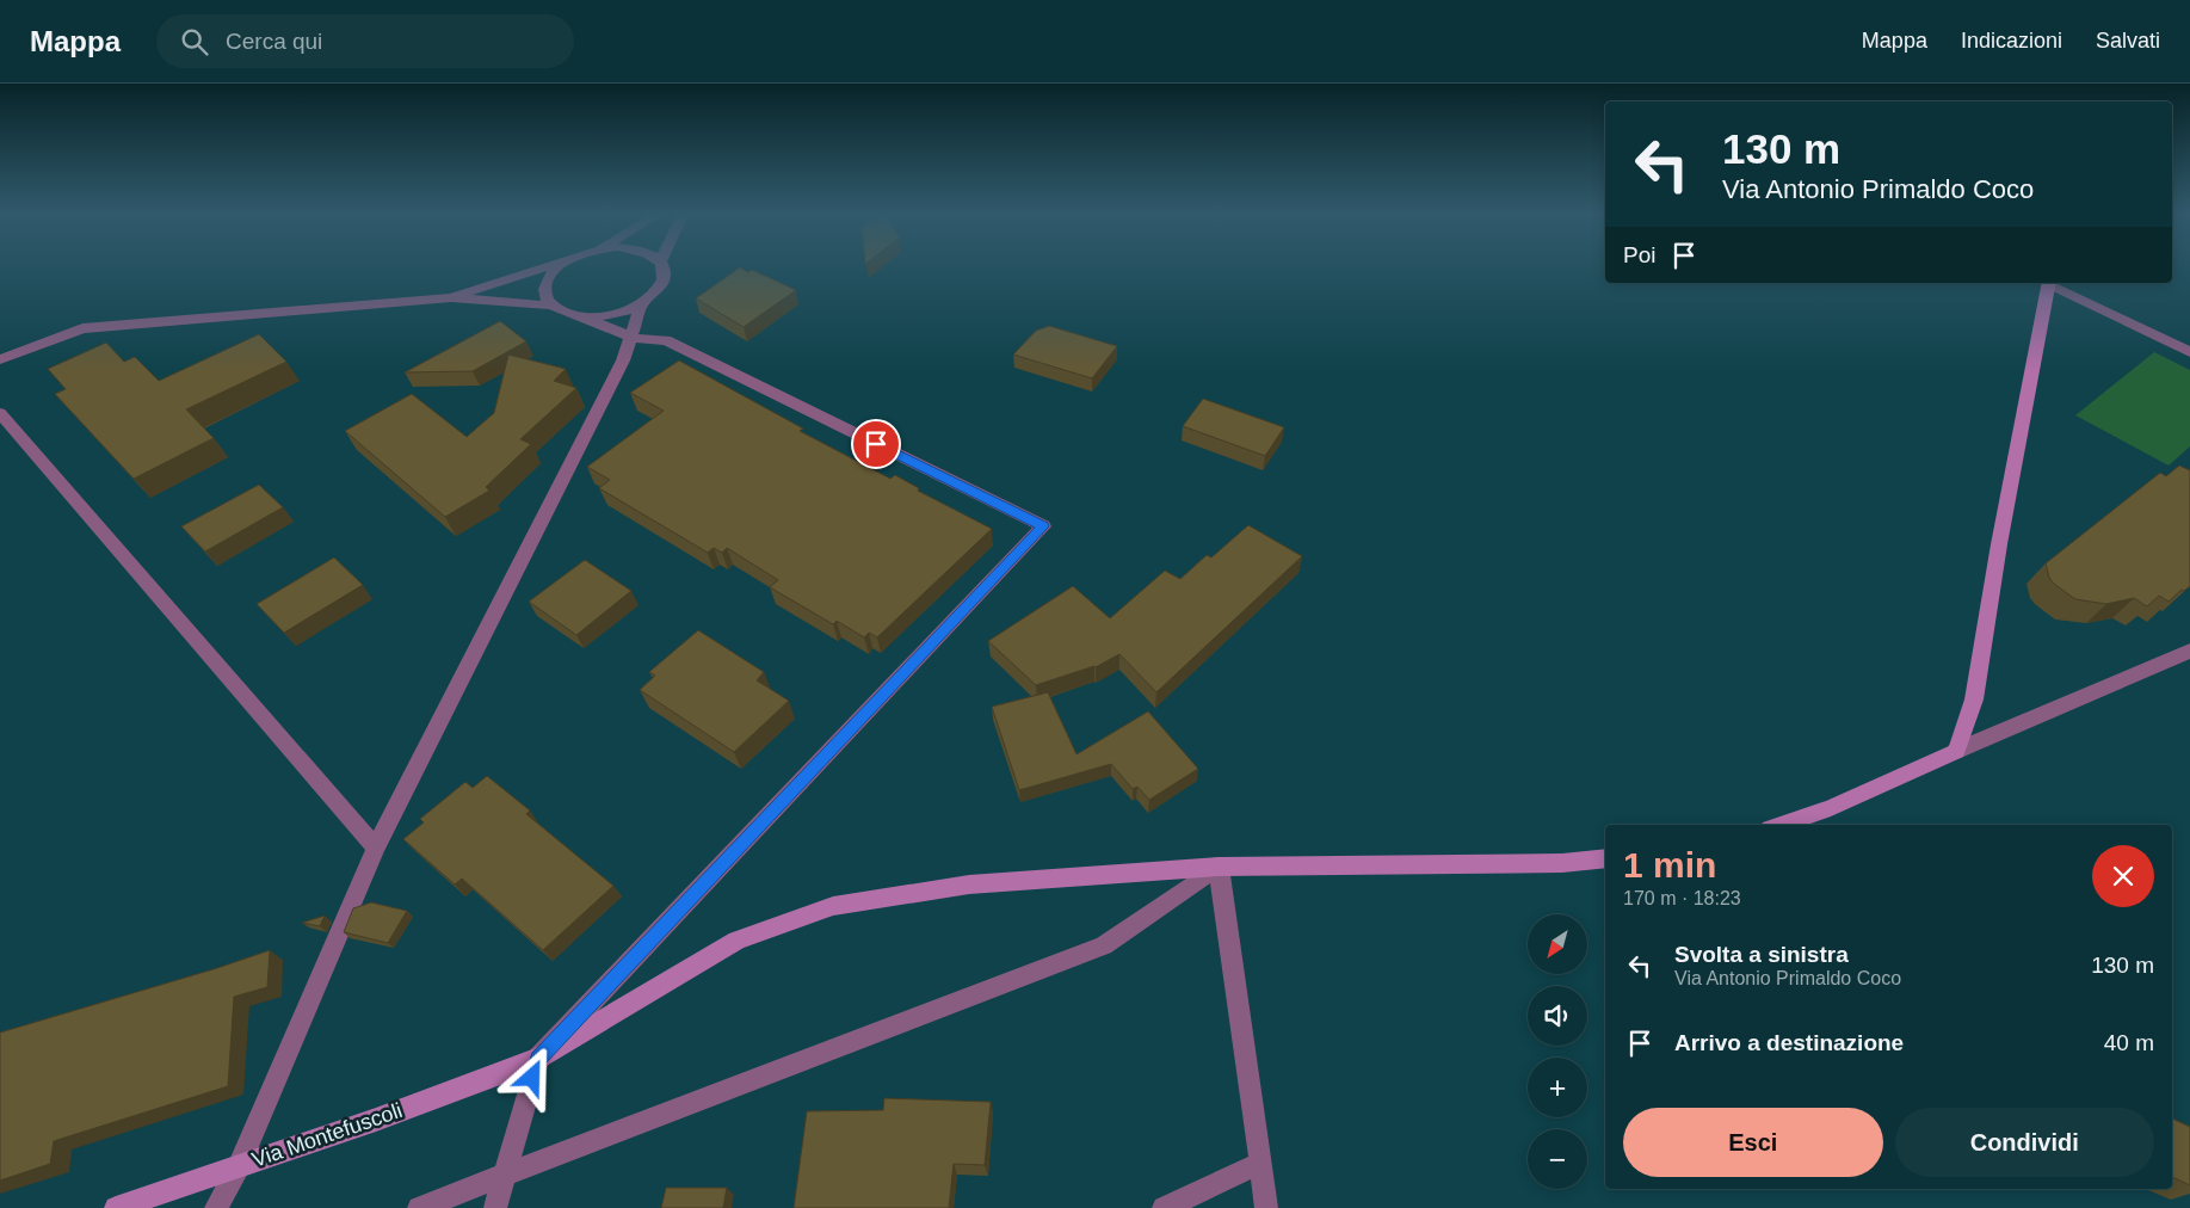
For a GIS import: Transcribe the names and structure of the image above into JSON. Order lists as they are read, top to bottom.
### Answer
{
  "streets": {
    "main road": ["Via Montefuscoli"]
  },
  "north": "bottom left",
  "page": {
    "header": "Mappa",
    "search": "Cerca qui",
    "nav": ["Mappa", "Indicazioni", "Salvati"],
    "turn": ["130 m", "Via Antonio Primaldo Coco"],
    "then": "Poi",
    "heading": ["1 min", "170 m · 18:23"],
    "map_buttons": ["+", "−"],
    "list": [
      {
        "name": "Svolta a sinistra",
        "note": "Via Antonio Primaldo Coco",
        "value": "130 m"
      },
      {
        "name": "Arrivo a destinazione",
        "value": "40 m"
      }
    ],
    "buttons": ["Esci", "Condividi"]
  }
}
